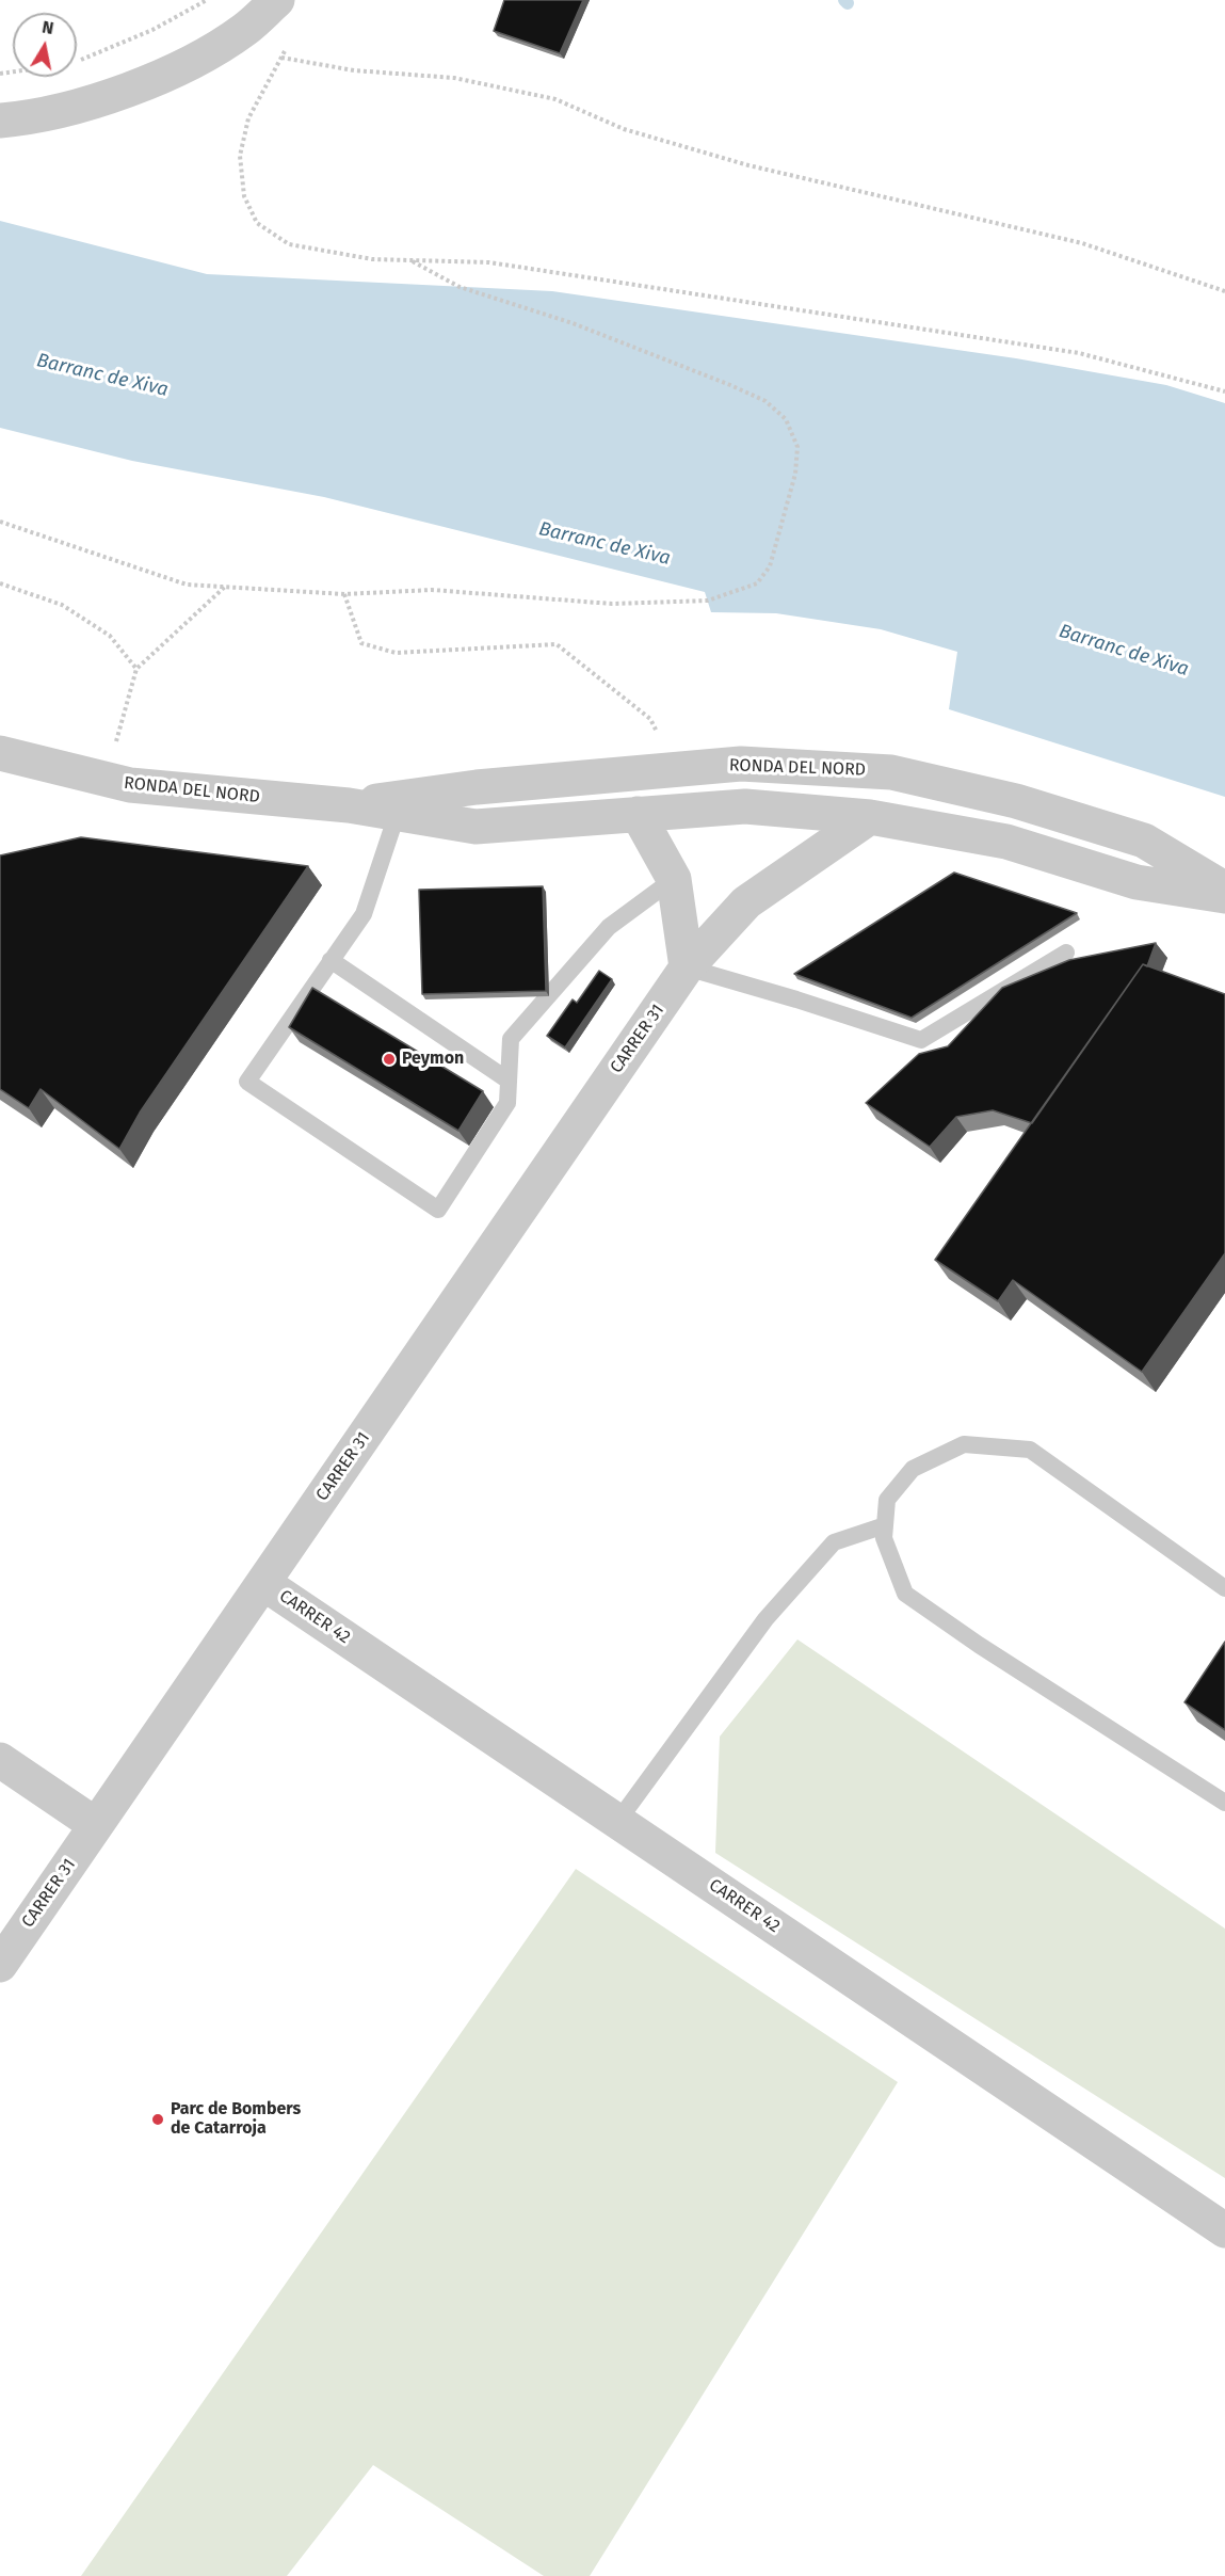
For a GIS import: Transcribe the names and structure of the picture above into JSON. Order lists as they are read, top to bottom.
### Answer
{
  "streets": {
    "street": ["RONDA DEL NORD", "CARRER 31", "CARRER 42"]
  },
  "crossings": [
    ["RONDA DEL NORD", "CARRER 31"],
    ["CARRER 31", "CARRER 42"]
  ],
  "water": ["Barranc de Xiva"],
  "places": ["Peymon", "Parc de Bombers de Catarroja"],
  "north": "top"
}
